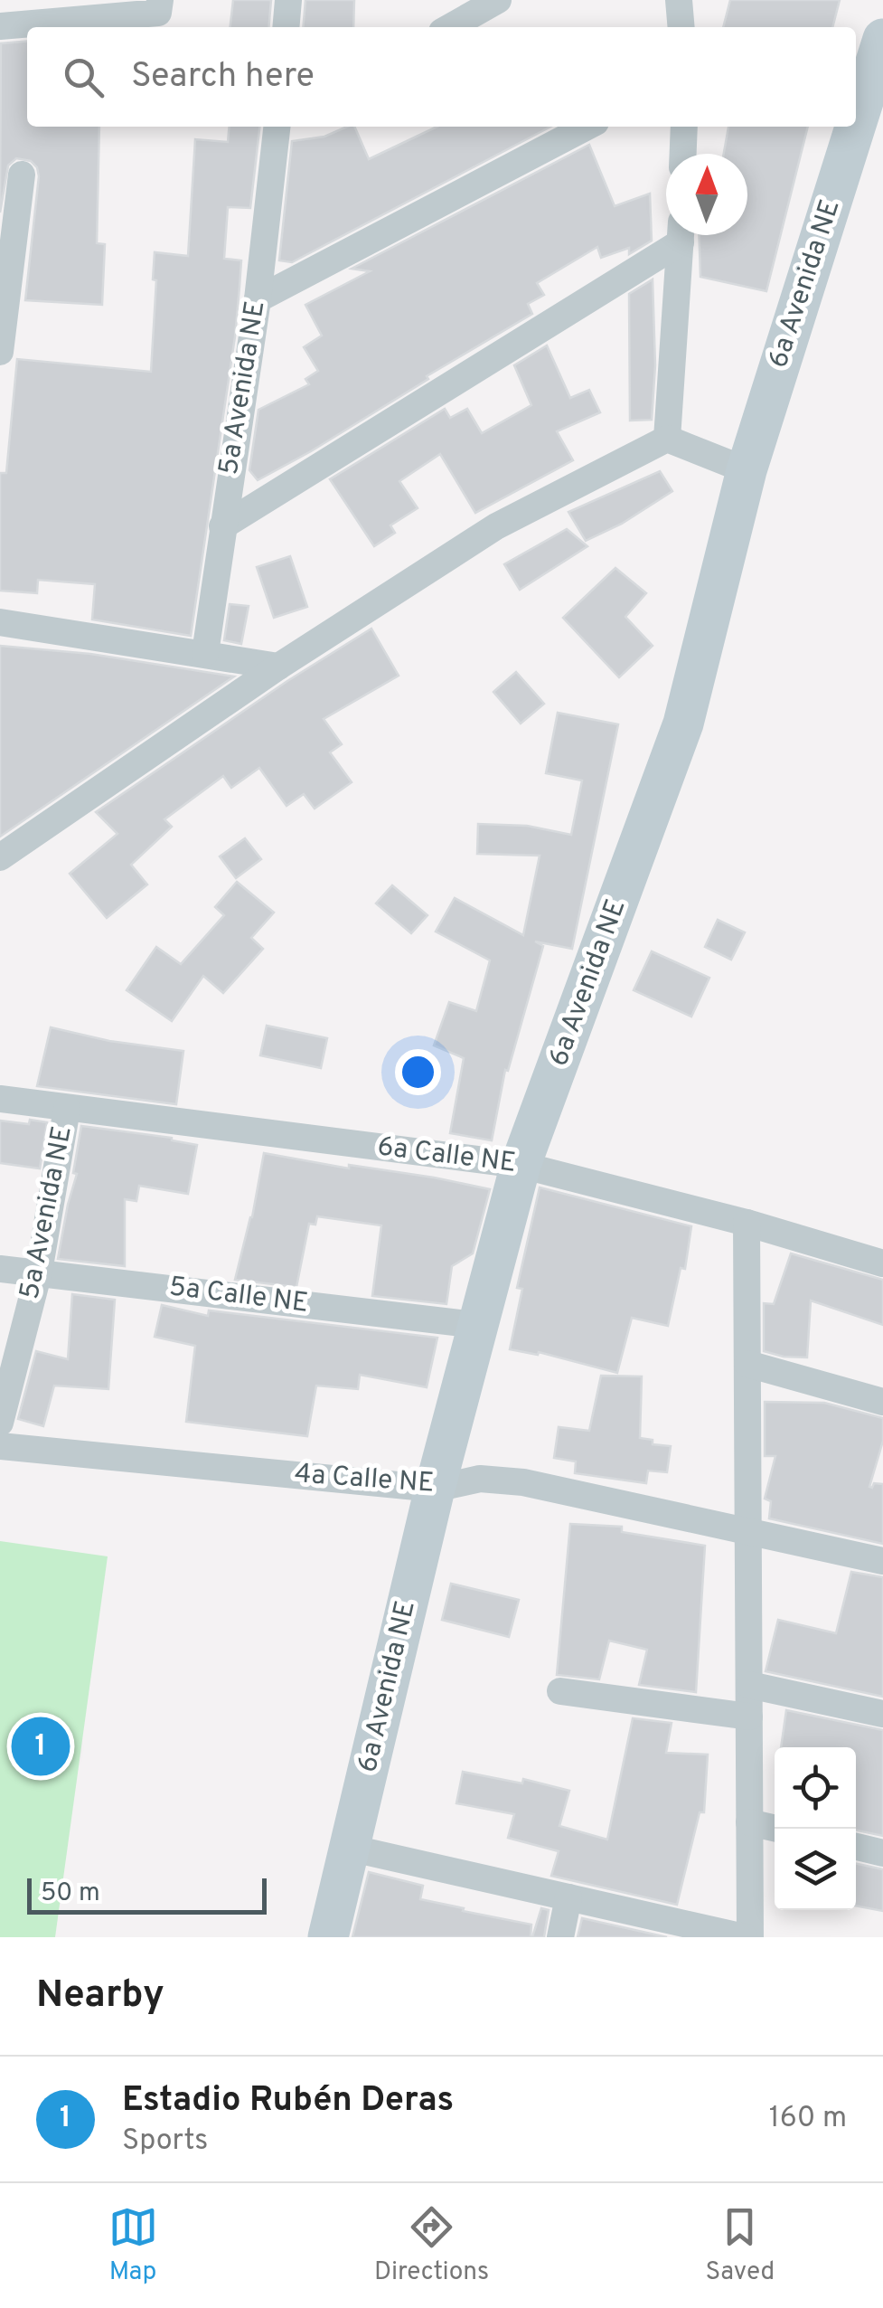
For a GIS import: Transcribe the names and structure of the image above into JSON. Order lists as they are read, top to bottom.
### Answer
{
  "streets": {
    "street": [
      "6a Avenida NE",
      "5a Avenida NE",
      "6a Calle NE",
      "5a Calle NE",
      "4a Calle NE"
    ]
  },
  "crossings": [
    ["6a Avenida NE", "6a Calle NE"],
    ["6a Avenida NE", "5a Calle NE"],
    ["6a Avenida NE", "4a Calle NE"],
    ["5a Avenida NE", "6a Calle NE"],
    ["5a Avenida NE", "5a Calle NE"]
  ],
  "scale_bar": "50 m",
  "north": "top",
  "page": {
    "search": "Search here",
    "pins": "1",
    "scale": "50 m",
    "heading": "Nearby",
    "list": [
      {
        "mark": "1",
        "name": "Estadio Rubén Deras",
        "note": "Sports",
        "value": "160 m"
      }
    ],
    "nav": ["Map", "Directions", "Saved"]
  }
}
